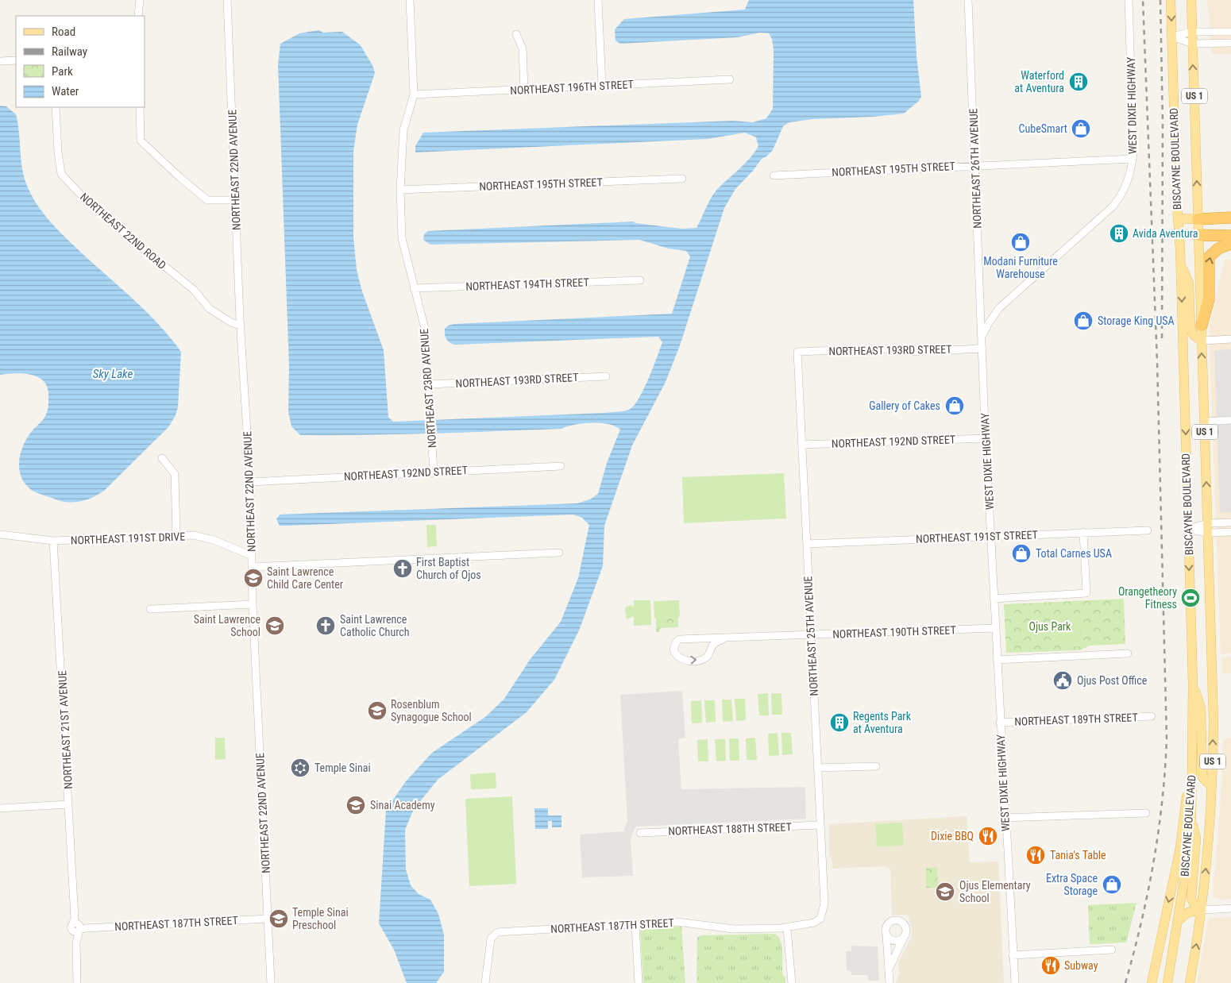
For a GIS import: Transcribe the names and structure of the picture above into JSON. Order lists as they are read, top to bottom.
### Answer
{
  "streets": {
    "main road": ["US 1", "BISCAYNE BOULEVARD"],
    "street": [
      "NORTHEAST 196TH STREET",
      "WEST DIXIE HIGHWAY",
      "NORTHEAST 26TH AVENUE",
      "NORTHEAST 195TH STREET",
      "NORTHEAST 22ND AVENUE",
      "NORTHEAST 22ND ROAD",
      "NORTHEAST 194TH STREET",
      "NORTHEAST 193RD STREET",
      "NORTHEAST 23RD AVENUE",
      "NORTHEAST 192ND STREET",
      "NORTHEAST 191ST STREET",
      "NORTHEAST 191ST DRIVE",
      "NORTHEAST 190TH STREET",
      "NORTHEAST 25TH AVENUE",
      "NORTHEAST 189TH STREET",
      "NORTHEAST 21ST AVENUE",
      "NORTHEAST 188TH STREET",
      "NORTHEAST 187TH STREET"
    ]
  },
  "crossings": [
    ["NORTHEAST 196TH STREET", "NORTHEAST 23RD AVENUE"],
    ["WEST DIXIE HIGHWAY", "NORTHEAST 26TH AVENUE"],
    ["WEST DIXIE HIGHWAY", "NORTHEAST 195TH STREET"],
    ["WEST DIXIE HIGHWAY", "NORTHEAST 193RD STREET"],
    ["WEST DIXIE HIGHWAY", "NORTHEAST 192ND STREET"],
    ["WEST DIXIE HIGHWAY", "NORTHEAST 191ST STREET"],
    ["WEST DIXIE HIGHWAY", "NORTHEAST 190TH STREET"],
    ["WEST DIXIE HIGHWAY", "NORTHEAST 189TH STREET"],
    ["NORTHEAST 26TH AVENUE", "NORTHEAST 195TH STREET"],
    ["NORTHEAST 195TH STREET", "NORTHEAST 23RD AVENUE"],
    ["NORTHEAST 22ND AVENUE", "NORTHEAST 22ND ROAD"],
    ["NORTHEAST 22ND AVENUE", "NORTHEAST 192ND STREET"],
    ["NORTHEAST 22ND AVENUE", "NORTHEAST 191ST DRIVE"],
    ["NORTHEAST 22ND AVENUE", "NORTHEAST 187TH STREET"],
    ["NORTHEAST 194TH STREET", "NORTHEAST 23RD AVENUE"],
    ["NORTHEAST 193RD STREET", "NORTHEAST 23RD AVENUE"],
    ["NORTHEAST 193RD STREET", "NORTHEAST 25TH AVENUE"],
    ["NORTHEAST 23RD AVENUE", "NORTHEAST 192ND STREET"],
    ["NORTHEAST 192ND STREET", "NORTHEAST 25TH AVENUE"],
    ["NORTHEAST 191ST STREET", "NORTHEAST 25TH AVENUE"],
    ["NORTHEAST 191ST DRIVE", "NORTHEAST 21ST AVENUE"],
    ["NORTHEAST 190TH STREET", "NORTHEAST 25TH AVENUE"],
    ["NORTHEAST 25TH AVENUE", "NORTHEAST 188TH STREET"],
    ["NORTHEAST 25TH AVENUE", "NORTHEAST 187TH STREET"],
    ["NORTHEAST 21ST AVENUE", "NORTHEAST 187TH STREET"]
  ],
  "water": ["Sky Lake"],
  "parks": ["Ojus Park"],
  "places": {
    "building": ["Waterford at Aventura", "Avida Aventura", "Regents Park at Aventura"],
    "shop": [
      "CubeSmart",
      "Modani Furniture Warehouse",
      "Storage King USA",
      "Gallery of Cakes",
      "Total Carnes USA",
      "Extra Space Storage"
    ],
    "church": ["First Baptist Church of Ojos", "Saint Lawrence Catholic Church"],
    "school or university": [
      "Saint Lawrence Child Care Center",
      "Saint Lawrence School",
      "Rosenblum Synagogue School",
      "Sinai Academy",
      "Ojus Elementary School",
      "Temple Sinai Preschool"
    ],
    "sports": ["Orangetheory Fitness"],
    "public building": ["Ojus Post Office"],
    "synagogue": ["Temple Sinai"],
    "restaurant": ["Dixie BBQ", "Tania's Table", "Subway"]
  },
  "legend": [
    "Road",
    "Railway",
    "Park",
    "Water"
  ]
}
